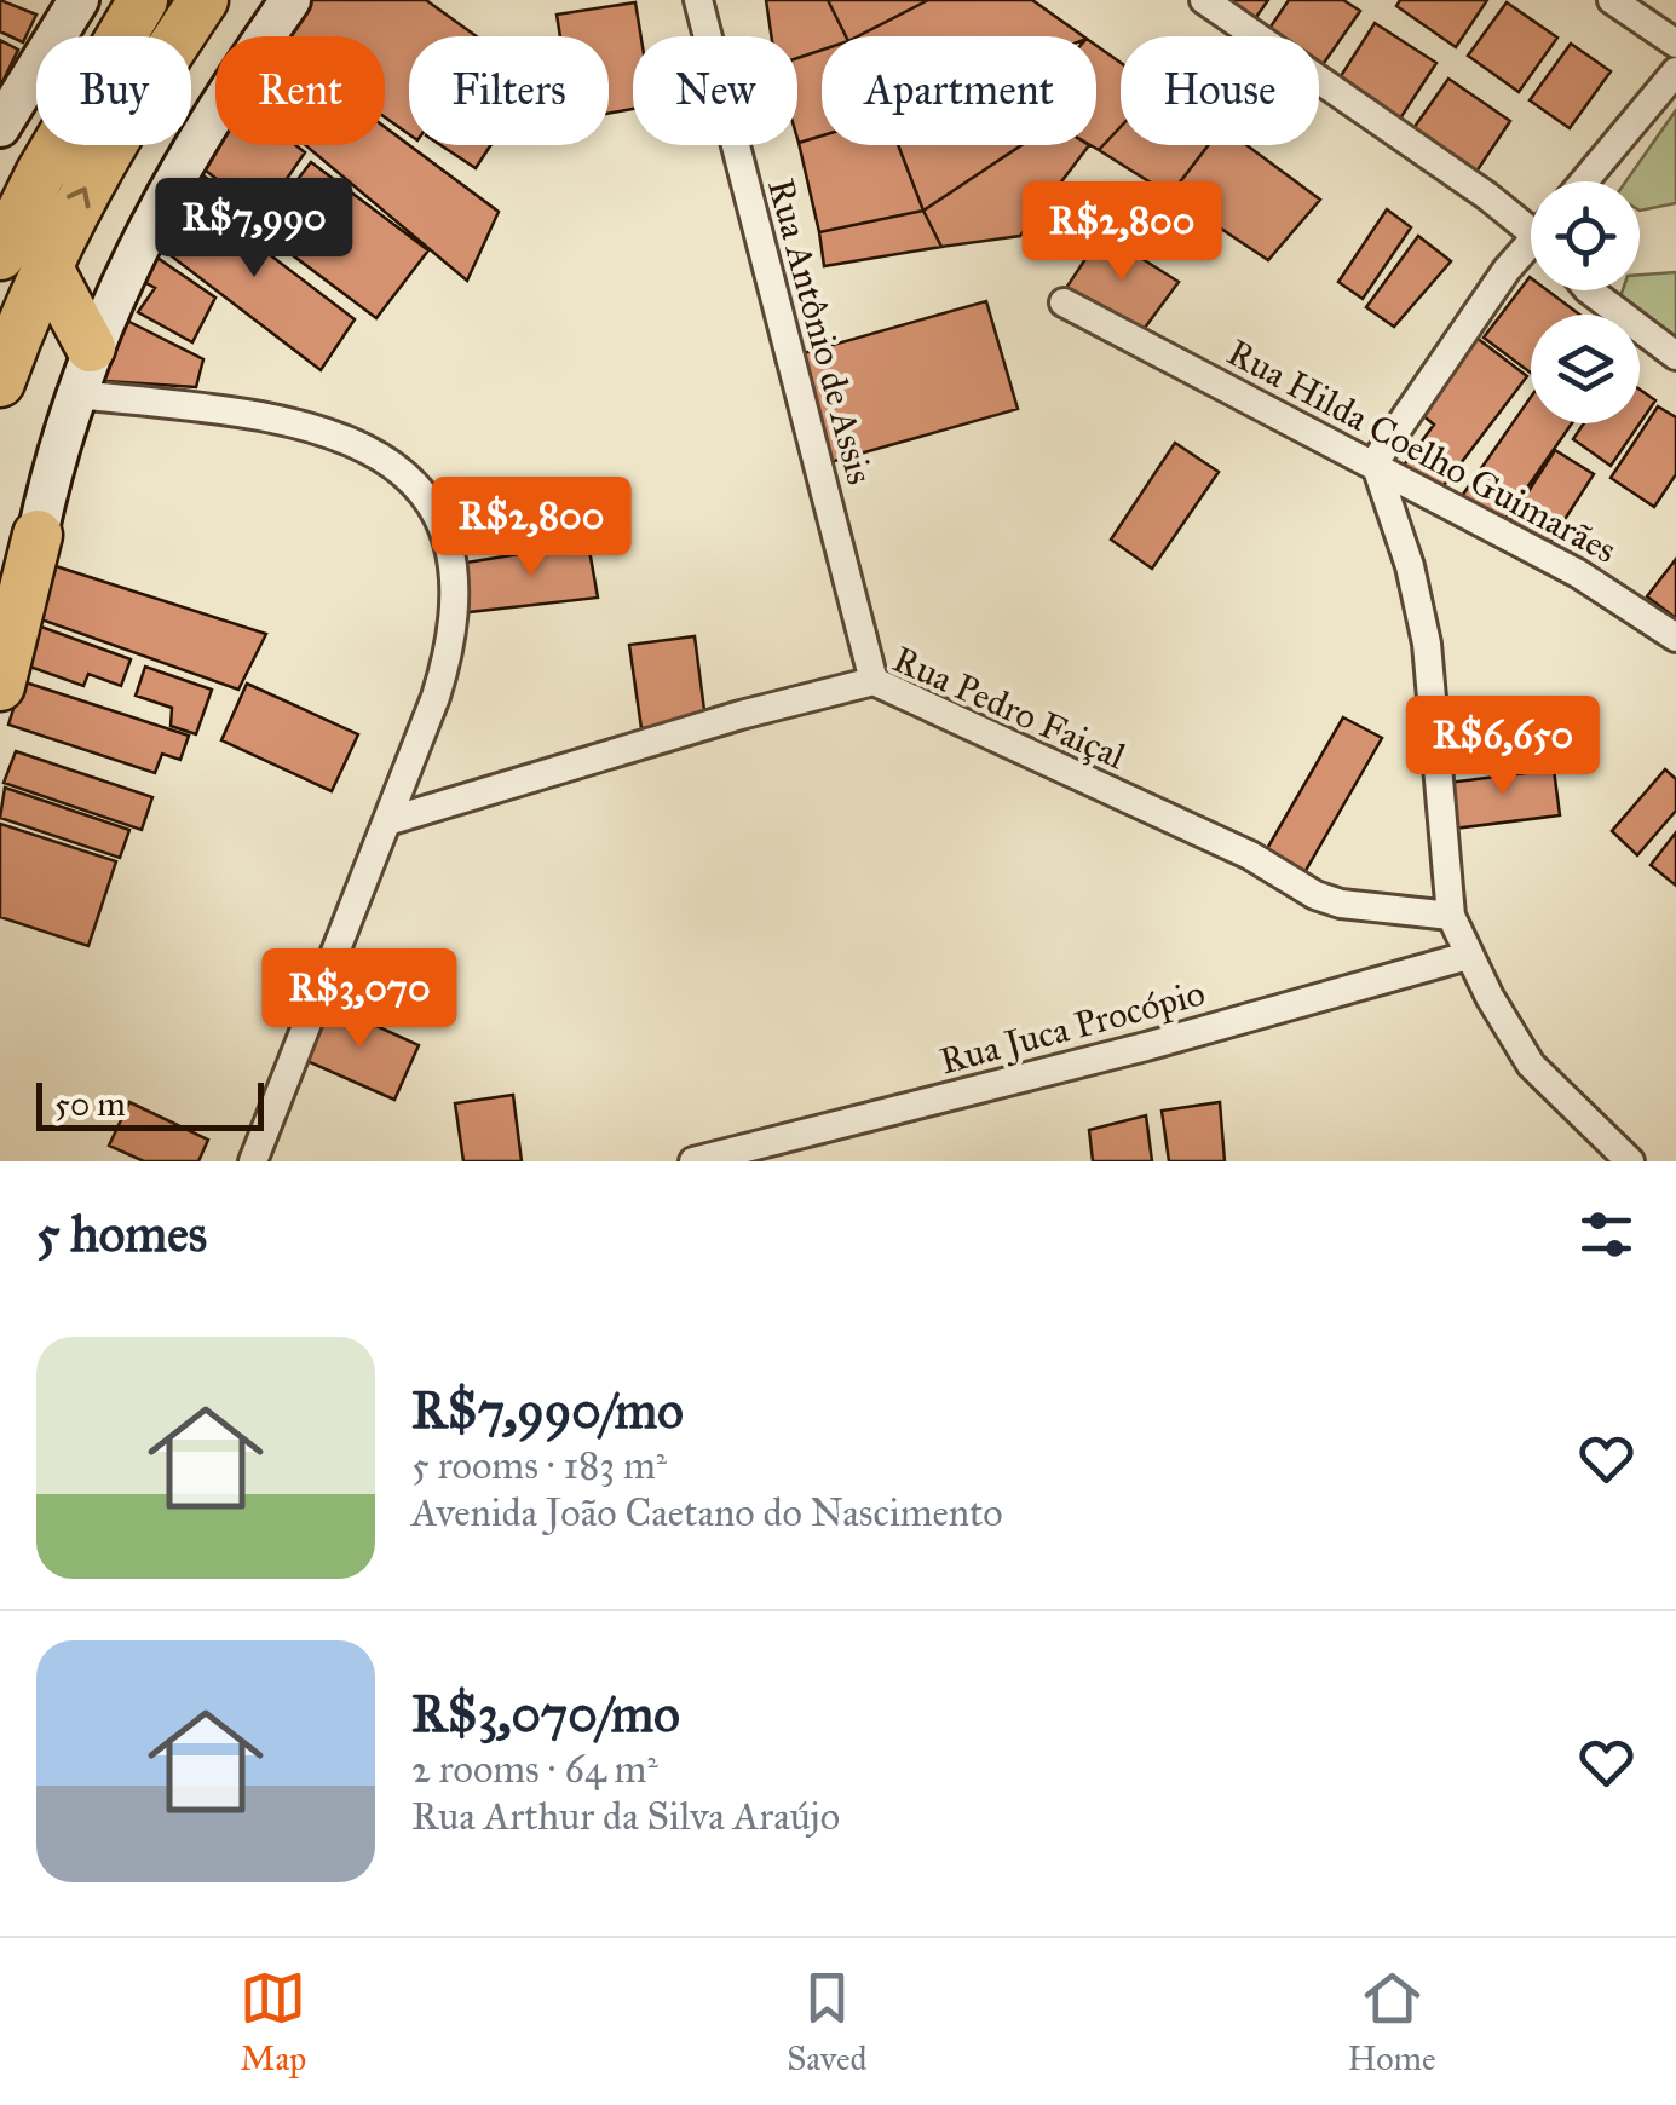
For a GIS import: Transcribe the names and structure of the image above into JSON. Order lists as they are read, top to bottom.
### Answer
{
  "streets": {
    "street": [
      "Rua Antônio de Assis",
      "Rua Hilda Coelho Guimarães",
      "Rua Pedro Faiçal",
      "Rua Juca Procópio"
    ]
  },
  "crossings": [
    ["Rua Antônio de Assis", "Rua Pedro Faiçal"]
  ],
  "scale_bar": "50 m",
  "page": {
    "chip": [
      "Buy",
      "Rent",
      "Filters",
      "New",
      "Apartment",
      "House"
    ],
    "price": [
      "R$7,990",
      "R$2,800",
      "R$2,800",
      "R$6,650",
      "R$3,070"
    ],
    "scale": "50 m",
    "heading": "5 homes",
    "list": [
      {
        "name": "R$7,990/mo",
        "note": "5 rooms · 183 m² · Avenida João Caetano do Nascimento"
      },
      {
        "name": "R$3,070/mo",
        "note": "2 rooms · 64 m² · Rua Arthur da Silva Araújo"
      }
    ],
    "tabs": ["Map", "Saved", "Home"]
  }
}
